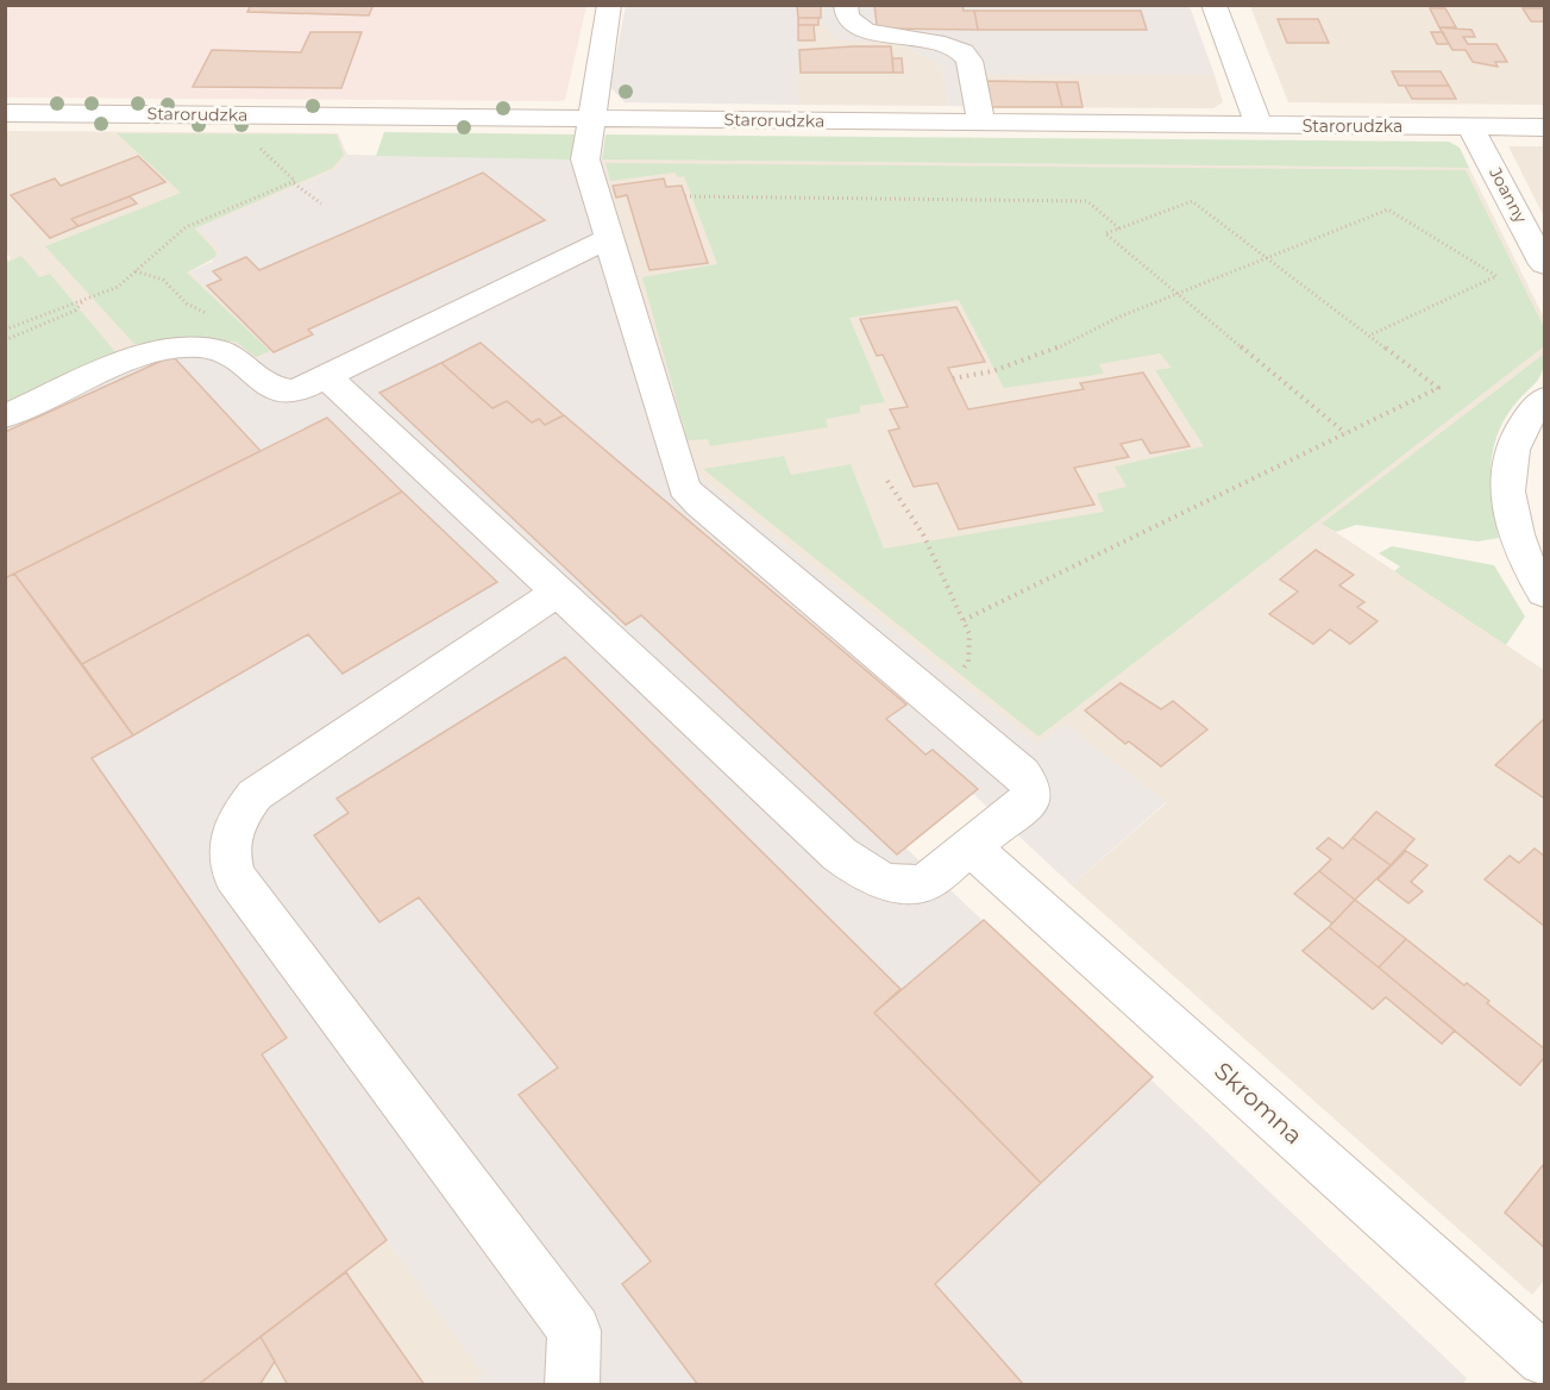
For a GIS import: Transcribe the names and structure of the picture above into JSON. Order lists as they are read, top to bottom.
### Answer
{
  "streets": {
    "street": ["Starorudzka", "Joanny", "Skromna"]
  },
  "crossings": [
    ["Starorudzka", "Joanny"]
  ]
}
